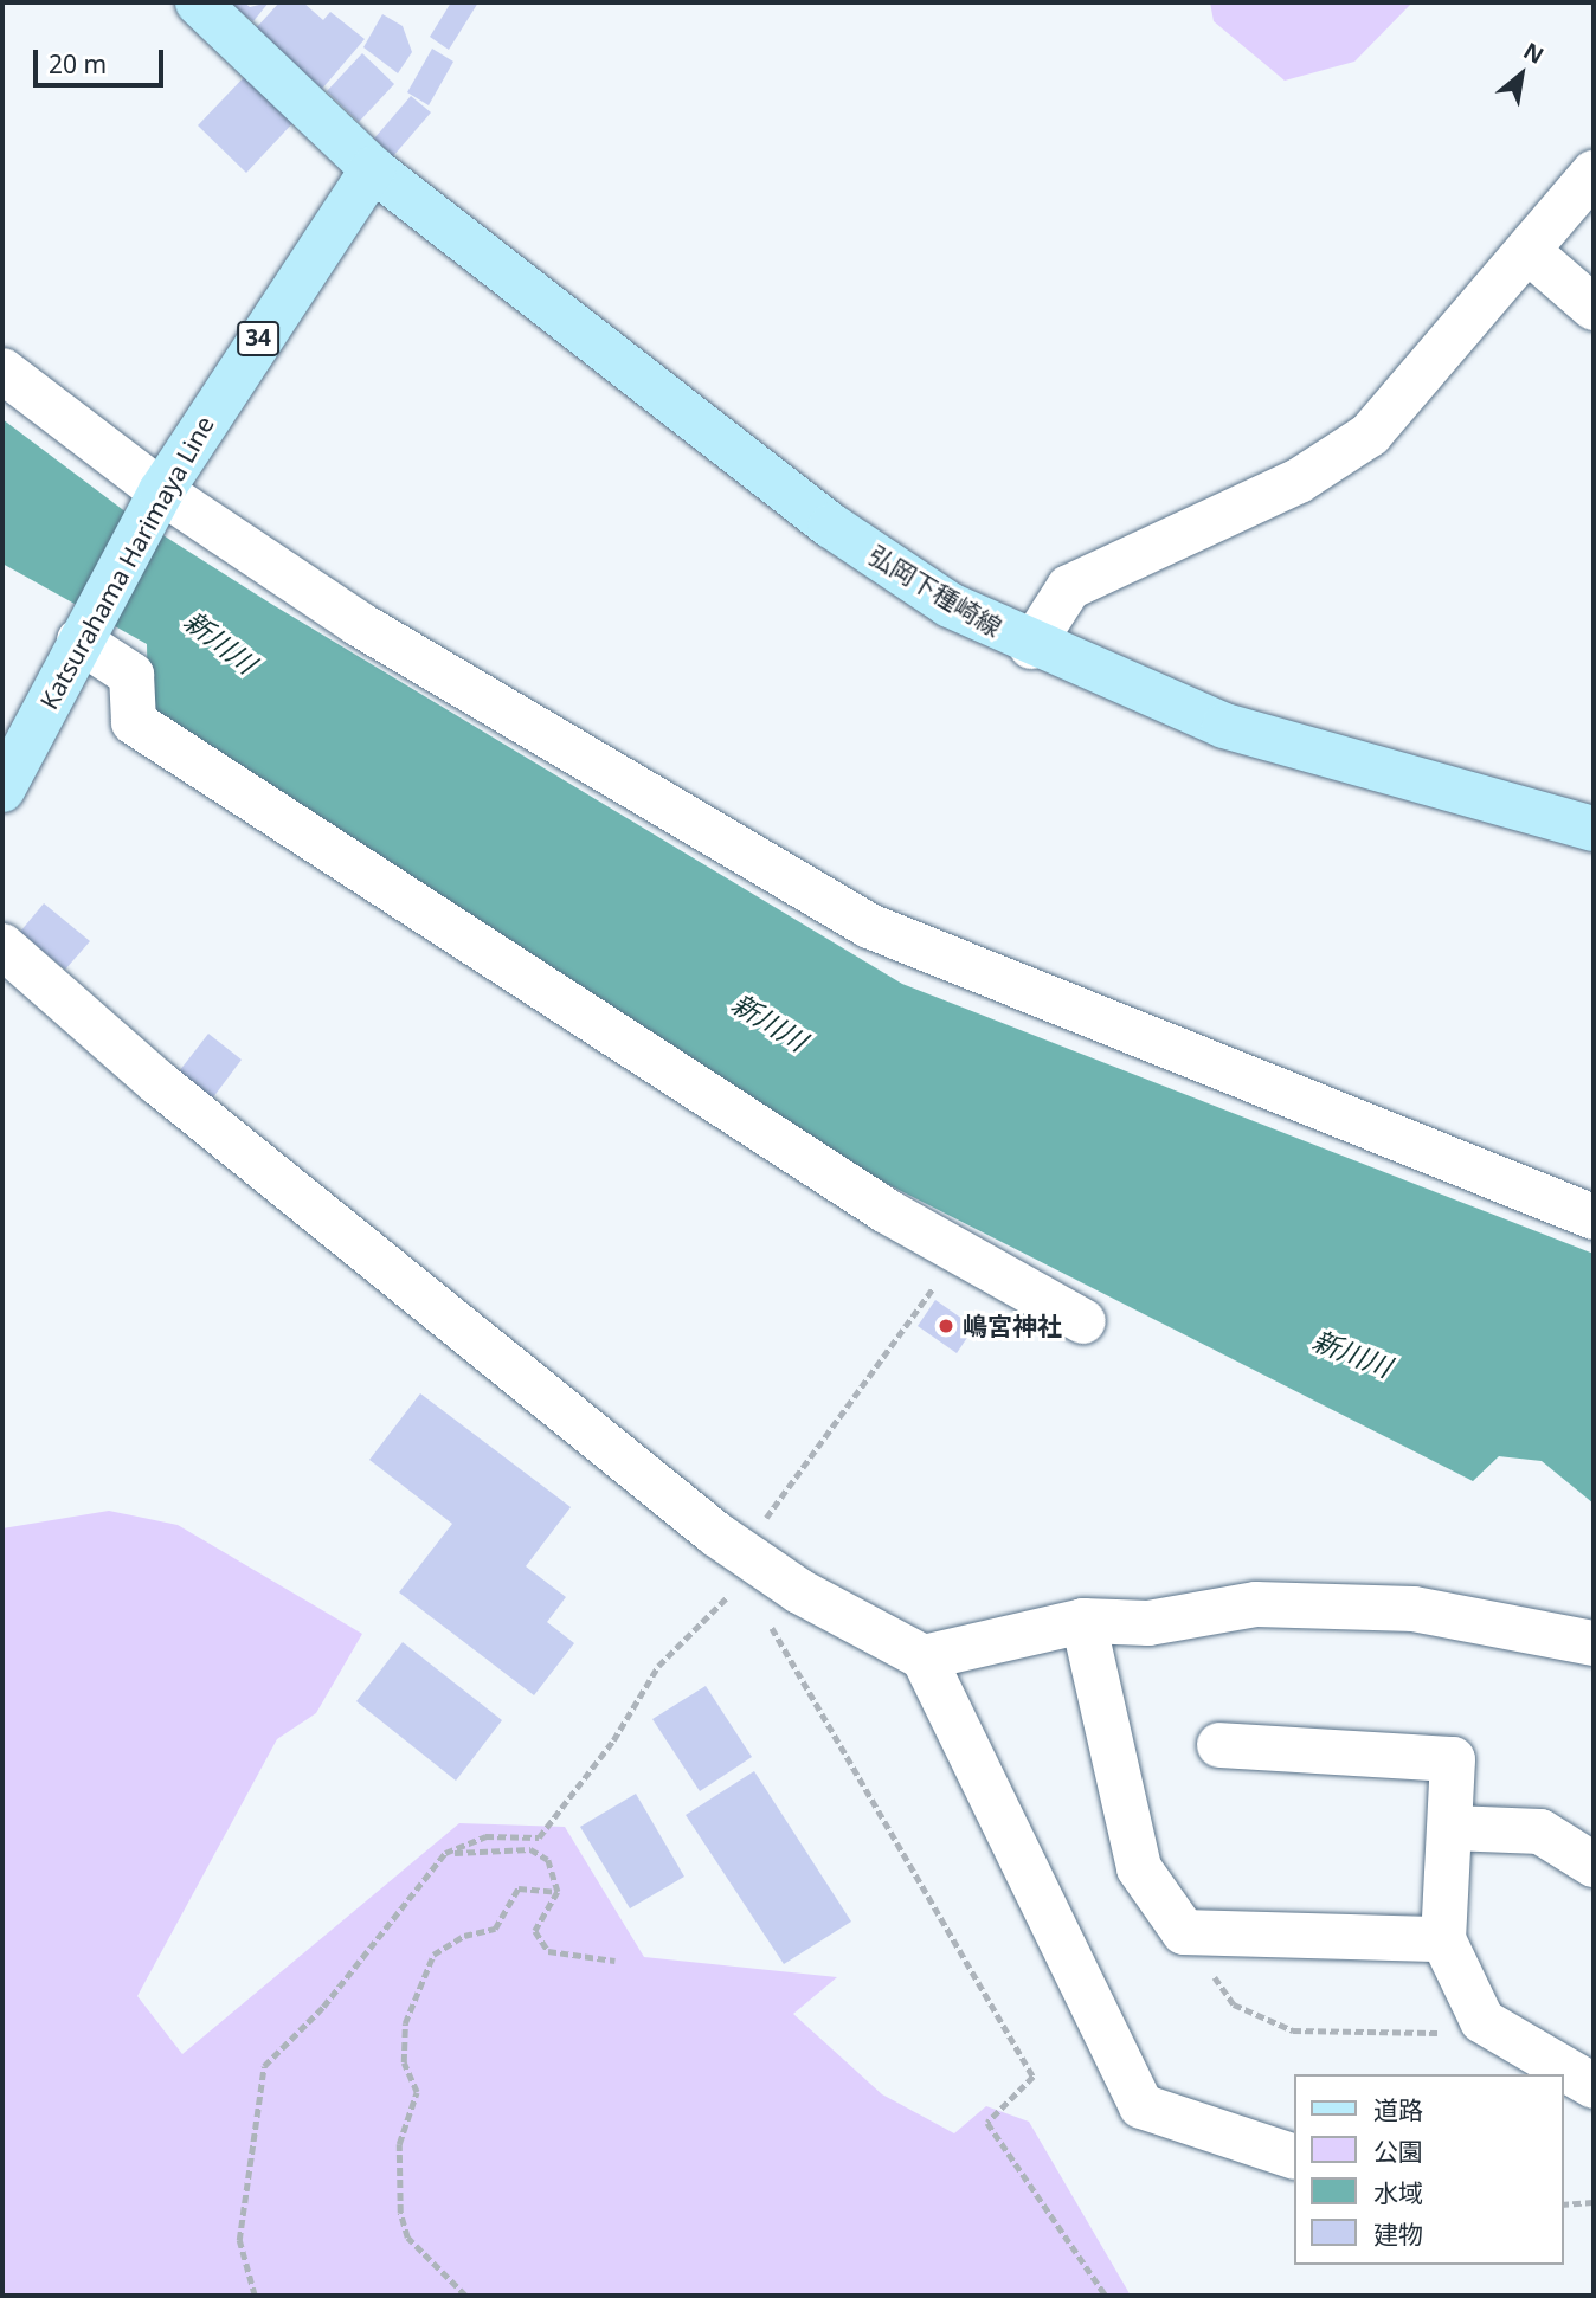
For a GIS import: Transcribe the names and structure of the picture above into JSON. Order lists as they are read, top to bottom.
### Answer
{
  "streets": {
    "main road": ["34", "Katsurahama Harimaya Line", "弘岡下種崎線"]
  },
  "crossings": [
    ["Katsurahama Harimaya Line", "弘岡下種崎線"]
  ],
  "water": ["新川川"],
  "places": ["嶋宮神社"],
  "legend": [
    "道路",
    "公園",
    "水域",
    "建物"
  ],
  "scale_bar": "20 m",
  "north": "top right"
}
